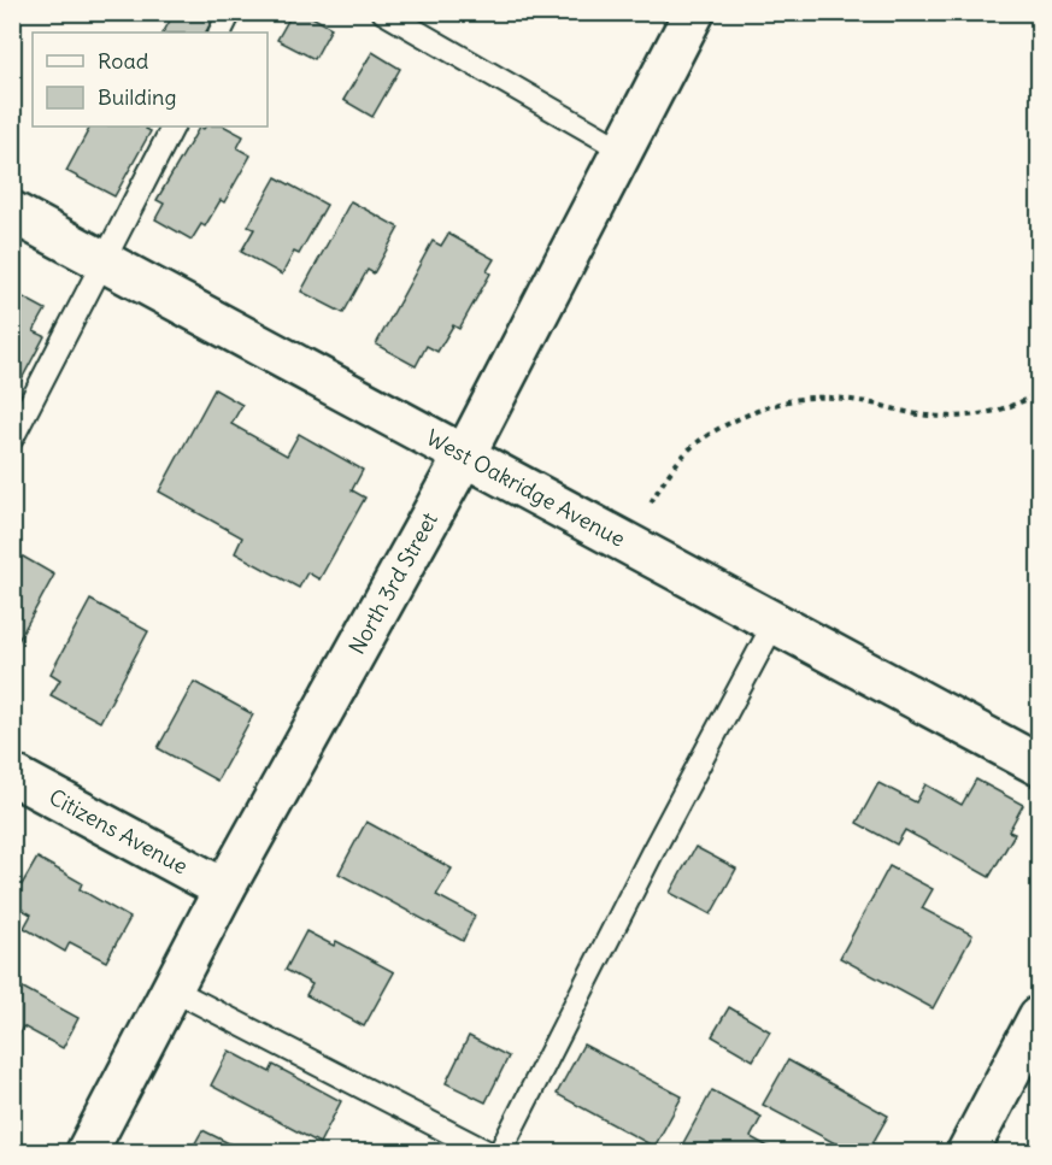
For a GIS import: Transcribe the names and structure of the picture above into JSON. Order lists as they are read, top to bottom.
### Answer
{
  "streets": {
    "street": ["West Oakridge Avenue", "North 3rd Street", "Citizens Avenue"]
  },
  "crossings": [
    ["West Oakridge Avenue", "North 3rd Street"],
    ["North 3rd Street", "Citizens Avenue"]
  ],
  "legend": ["Road", "Building"]
}
